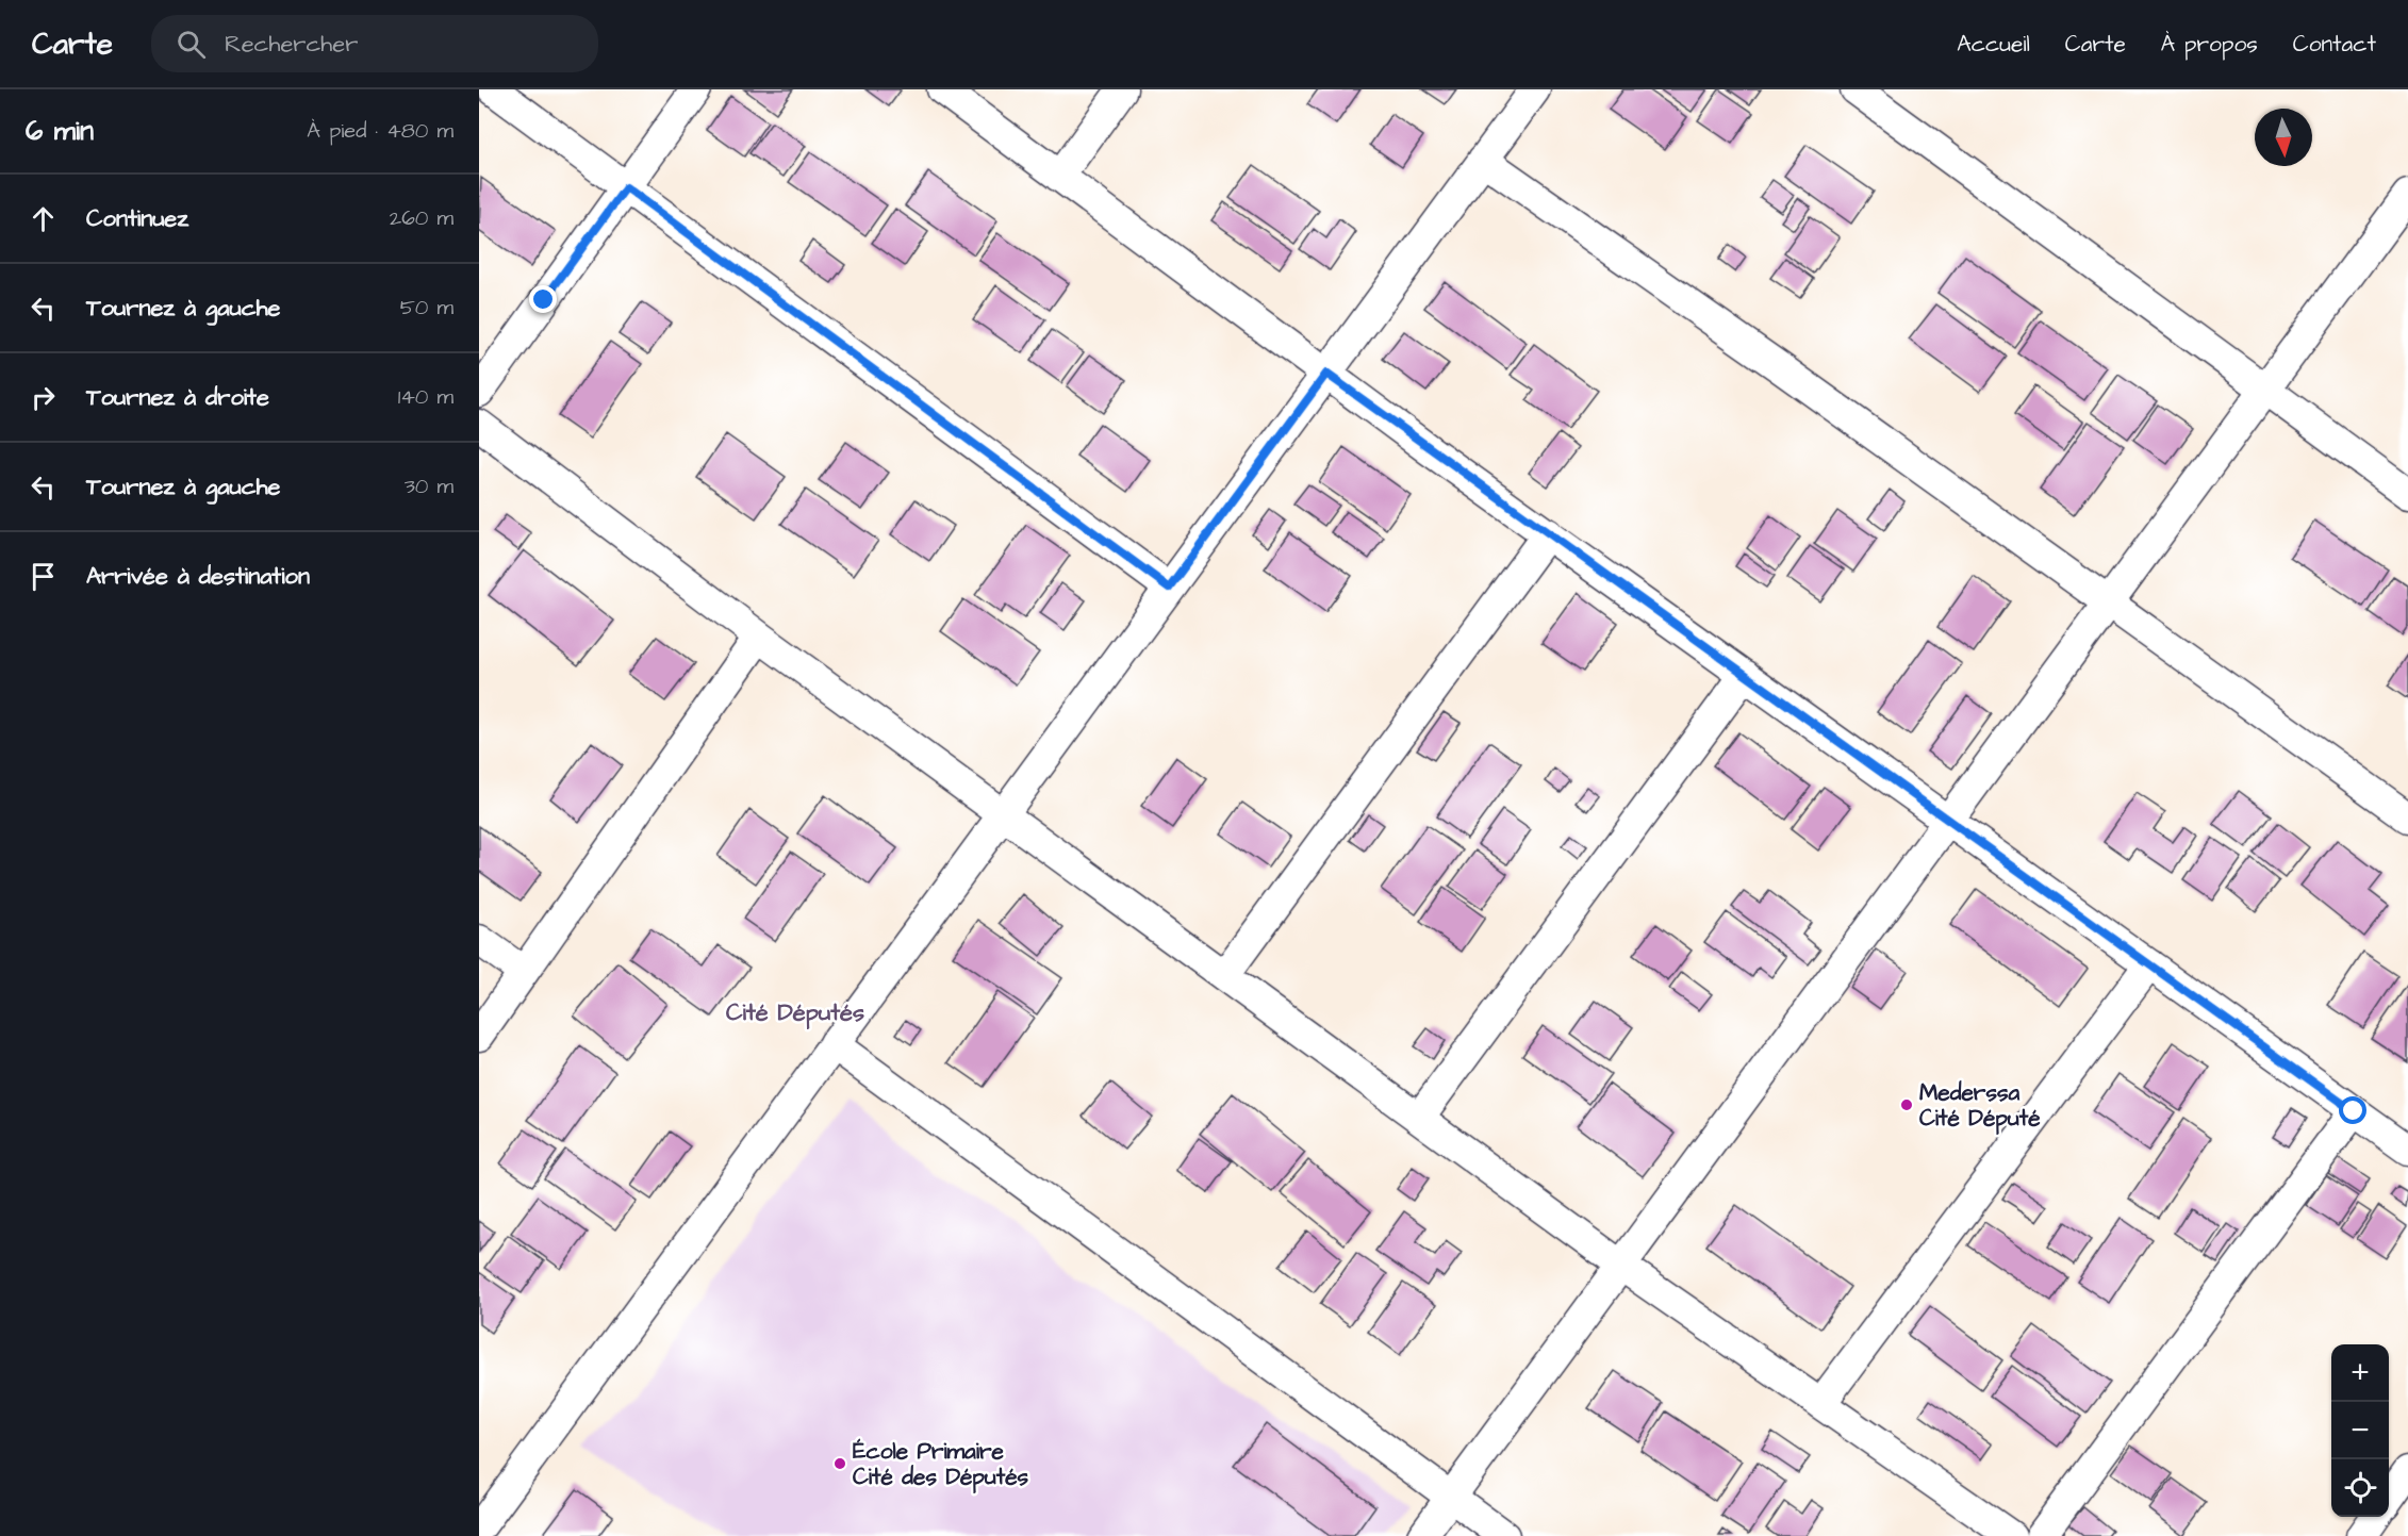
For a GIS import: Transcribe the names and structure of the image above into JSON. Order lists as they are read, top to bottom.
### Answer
{
  "districts": ["Cité Députés"],
  "places": ["Mederssa Cité Député", "École Primaire Cité des Députés"],
  "north": "bottom",
  "page": {
    "header": "Carte",
    "search": "Rechercher",
    "nav": [
      "Accueil",
      "Carte",
      "À propos",
      "Contact"
    ],
    "heading": ["6 min", "À pied · 480 m"],
    "list": [
      ["Continuez", "260 m"],
      ["Tournez à gauche", "50 m"],
      ["Tournez à droite", "140 m"],
      ["Tournez à gauche", "30 m"],
      "Arrivée à destination"
    ],
    "map_buttons": ["+", "−"]
  }
}
